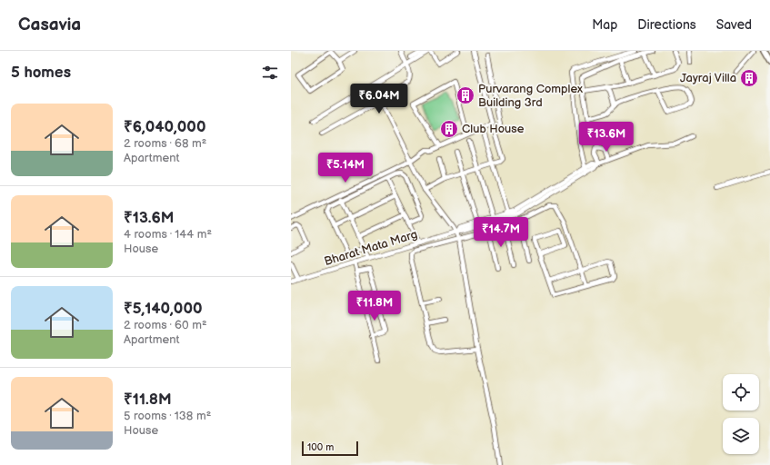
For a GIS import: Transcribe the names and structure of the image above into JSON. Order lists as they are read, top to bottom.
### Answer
{
  "streets": {
    "street": ["Bharat Mata Marg"]
  },
  "places": {
    "building": ["Jayraj Villa", "Purvarang Complex Building 3rd", "Club House"]
  },
  "scale_bar": "100 m",
  "page": {
    "header": "Casavia",
    "nav": ["Map", "Directions", "Saved"],
    "heading": "5 homes",
    "price": [
      "₹6.04M",
      "₹13.6M",
      "₹5.14M",
      "₹14.7M",
      "₹11.8M"
    ],
    "list": [
      {
        "name": "₹6,040,000",
        "note": "2 rooms · 68 m² · Apartment"
      },
      {
        "name": "₹13.6M",
        "note": "4 rooms · 144 m² · House"
      },
      {
        "name": "₹5,140,000",
        "note": "2 rooms · 60 m² · Apartment"
      },
      {
        "name": "₹11.8M",
        "note": "5 rooms · 138 m² · House"
      }
    ],
    "scale": "100 m"
  }
}
